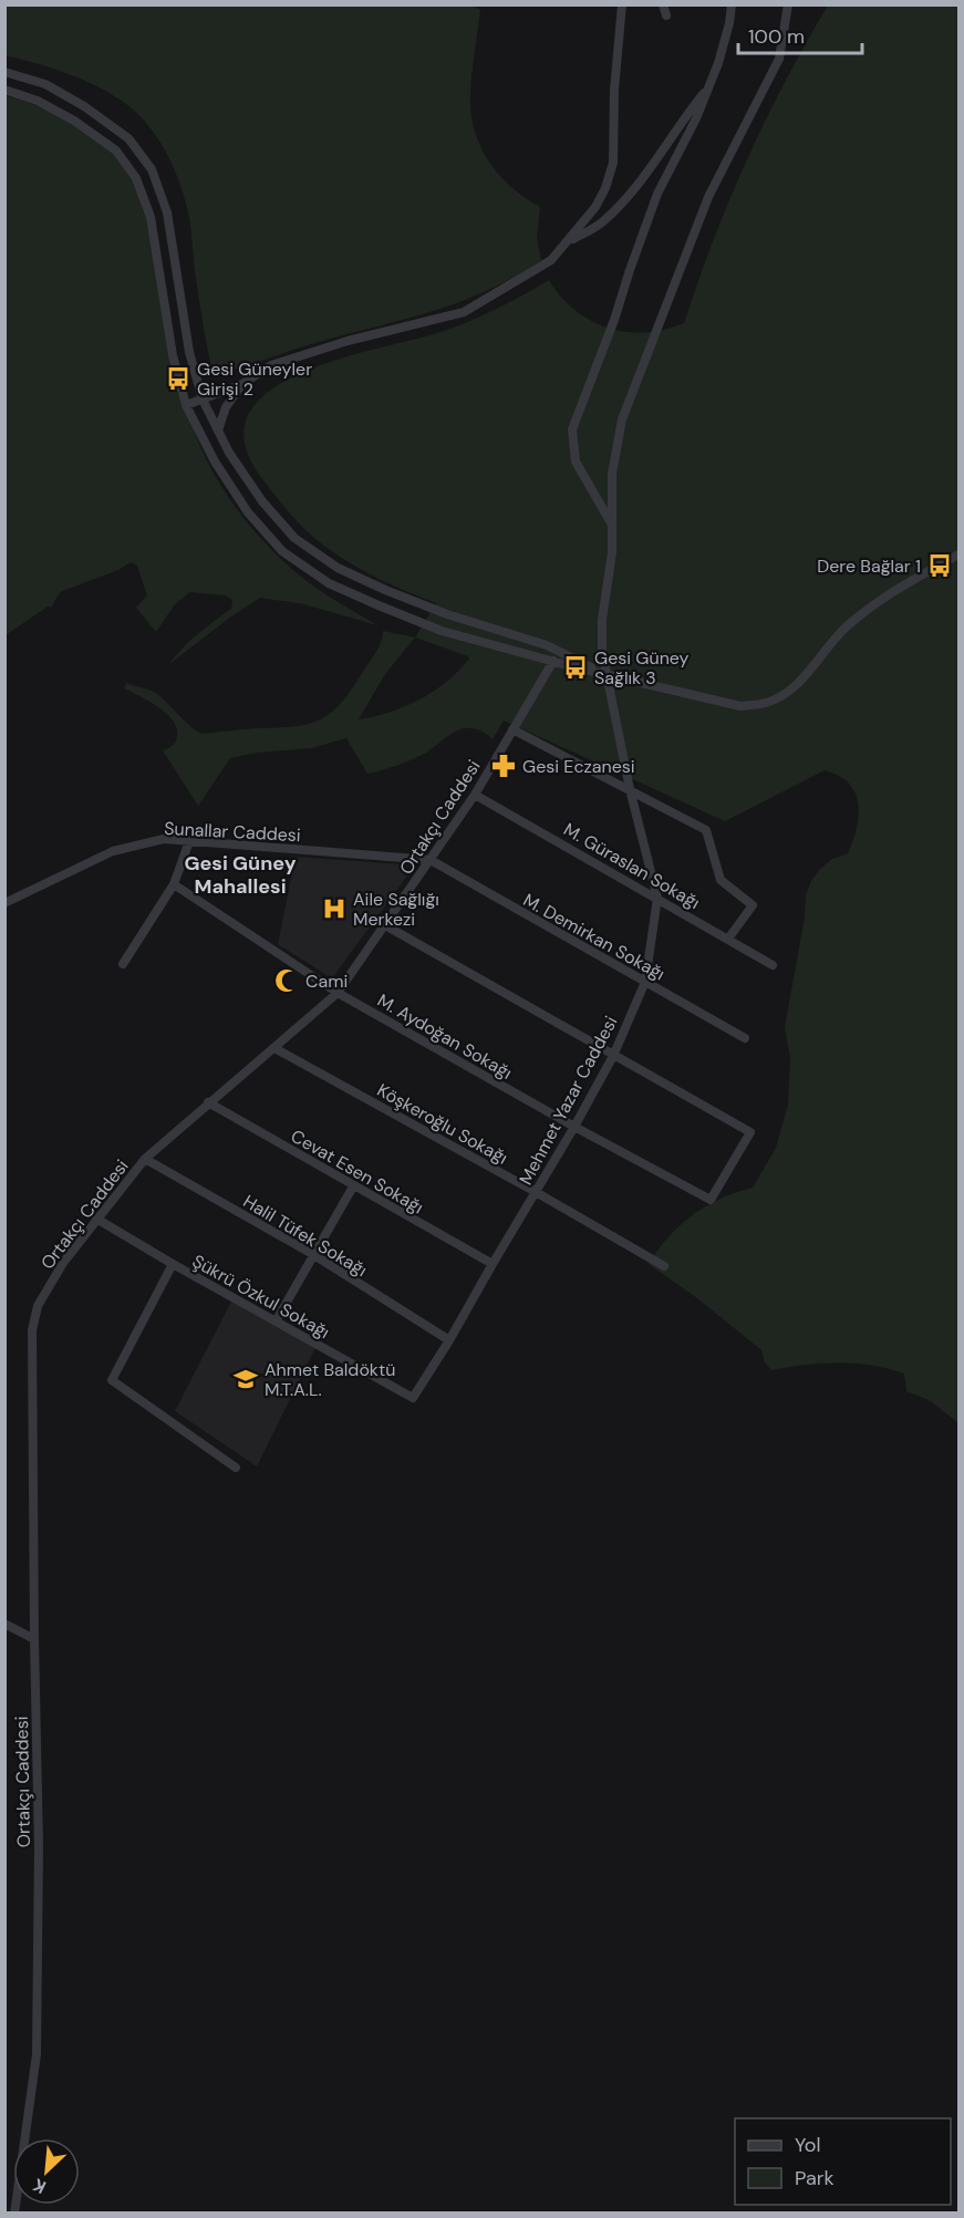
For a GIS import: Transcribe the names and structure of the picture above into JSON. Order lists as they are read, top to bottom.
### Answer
{
  "streets": {
    "street": [
      "Ortakçı Caddesi",
      "Sunallar Caddesi",
      "M. Güraslan Sokağı",
      "M. Demirkan Sokağı",
      "M. Aydoğan Sokağı",
      "Mehmet Yazar Caddesi",
      "Köşkeroğlu Sokağı",
      "Cevat Esen Sokağı",
      "Halil Tüfek Sokağı",
      "Şükrü Özkul Sokağı"
    ]
  },
  "crossings": [
    ["Ortakçı Caddesi", "Sunallar Caddesi"],
    ["Ortakçı Caddesi", "M. Güraslan Sokağı"],
    ["Ortakçı Caddesi", "M. Demirkan Sokağı"],
    ["Ortakçı Caddesi", "M. Aydoğan Sokağı"],
    ["Ortakçı Caddesi", "Köşkeroğlu Sokağı"],
    ["Ortakçı Caddesi", "Cevat Esen Sokağı"],
    ["Ortakçı Caddesi", "Halil Tüfek Sokağı"],
    ["Ortakçı Caddesi", "Şükrü Özkul Sokağı"],
    ["Sunallar Caddesi", "M. Demirkan Sokağı"],
    ["M. Güraslan Sokağı", "Mehmet Yazar Caddesi"],
    ["M. Demirkan Sokağı", "Mehmet Yazar Caddesi"],
    ["M. Aydoğan Sokağı", "Mehmet Yazar Caddesi"],
    ["Mehmet Yazar Caddesi", "Köşkeroğlu Sokağı"],
    ["Mehmet Yazar Caddesi", "Cevat Esen Sokağı"],
    ["Mehmet Yazar Caddesi", "Halil Tüfek Sokağı"],
    ["Mehmet Yazar Caddesi", "Şükrü Özkul Sokağı"]
  ],
  "districts": ["Gesi Güney Mahallesi"],
  "places": {
    "bus stop": ["Gesi Güneyler Girişi 2", "Dere Bağlar 1", "Gesi Güney Sağlık 3"],
    "pharmacy": ["Gesi Eczanesi"],
    "hospital": ["Aile Sağlığı Merkezi"],
    "mosque": ["Cami"],
    "school or university": ["Ahmet Baldöktü M.T.A.L."]
  },
  "legend": ["Yol", "Park"],
  "scale_bar": "100 m",
  "north": "bottom left"
}
